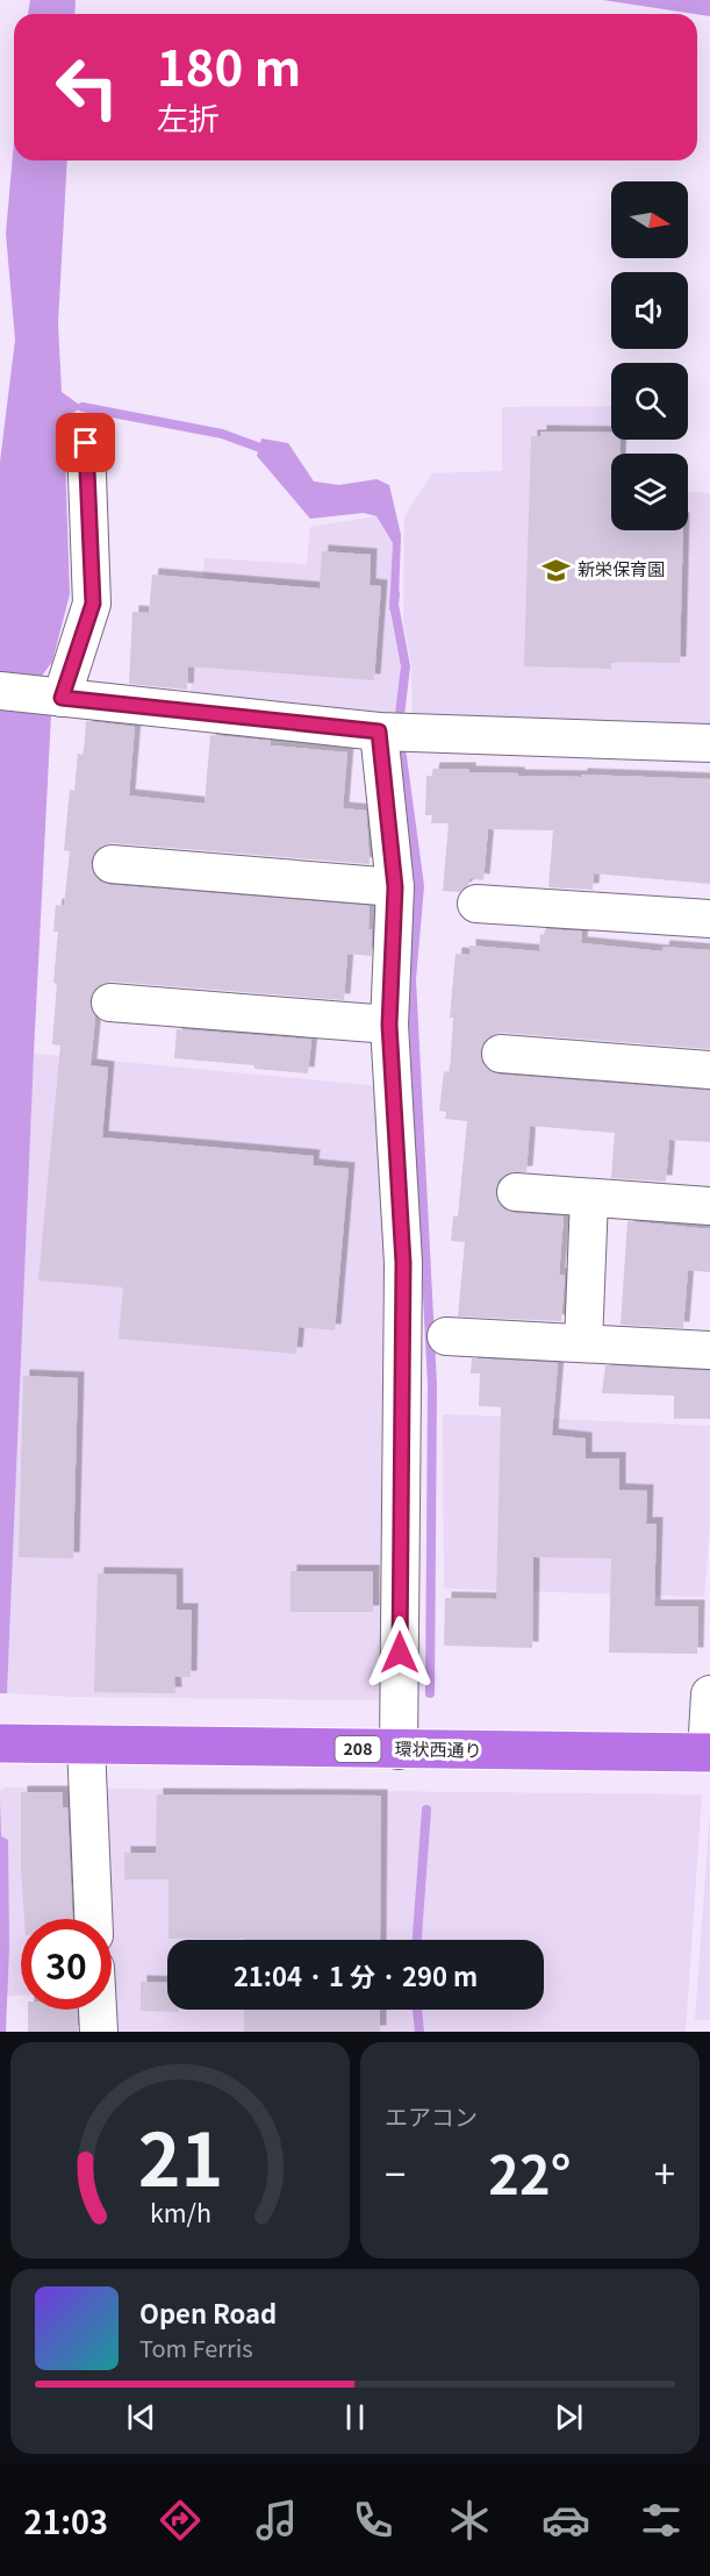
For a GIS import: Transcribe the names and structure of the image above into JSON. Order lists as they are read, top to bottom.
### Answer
{
  "streets": {
    "highway": ["208", "環状西通り"]
  },
  "places": {
    "school or university": ["新栄保育園"]
  },
  "north": "right",
  "page": {
    "turn": ["180 m", "左折"],
    "limit": "30",
    "trip": "21:04 · 1 分 · 290 m",
    "tile": "エアコン",
    "heat": ["−", "22°", "+"],
    "song": ["Open Road", "Tom Ferris"],
    "tabs": "21:03",
    "gauge": ["21", "km/h"]
  }
}
